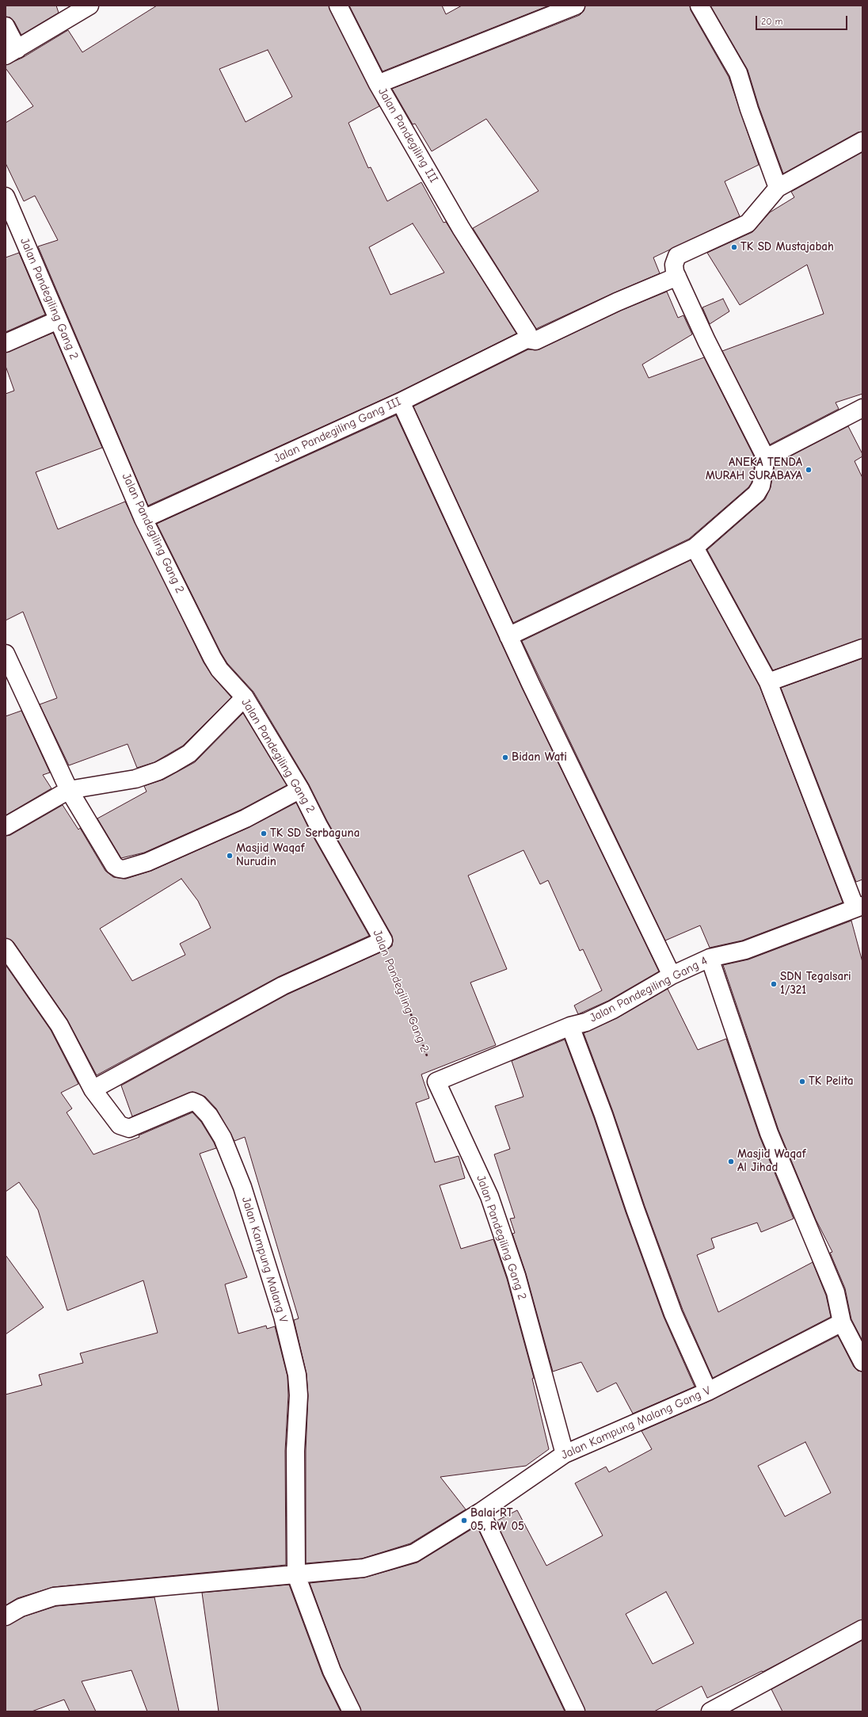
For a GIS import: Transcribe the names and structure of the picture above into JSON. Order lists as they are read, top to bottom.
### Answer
{
  "streets": {
    "street": [
      "Jalan Pandegiling III",
      "Jalan Pandegiling Gang 2",
      "Jalan Pandegiling Gang III",
      "Jalan Pandegiling Gang 4",
      "Jalan Kampung Malang V",
      "Jalan Kampung Malang Gang V"
    ]
  },
  "crossings": [
    ["Jalan Pandegiling III", "Jalan Pandegiling Gang III"],
    ["Jalan Pandegiling Gang 2", "Jalan Pandegiling Gang III"],
    ["Jalan Pandegiling Gang 2", "Jalan Pandegiling Gang 4"],
    ["Jalan Pandegiling Gang 2", "Jalan Kampung Malang Gang V"],
    ["Jalan Kampung Malang V", "Jalan Kampung Malang Gang V"]
  ],
  "places": [
    "TK SD Mustajabah",
    "ANEKA TENDA MURAH SURABAYA",
    "Bidan Wati",
    "TK SD Serbaguna",
    "Masjid Waqaf Nurudin",
    "SDN Tegalsari 1/321",
    "TK Pelita",
    "Masjid Waqaf Al Jihad",
    "Balai RT 05, RW 05"
  ],
  "scale_bar": "20 m"
}
